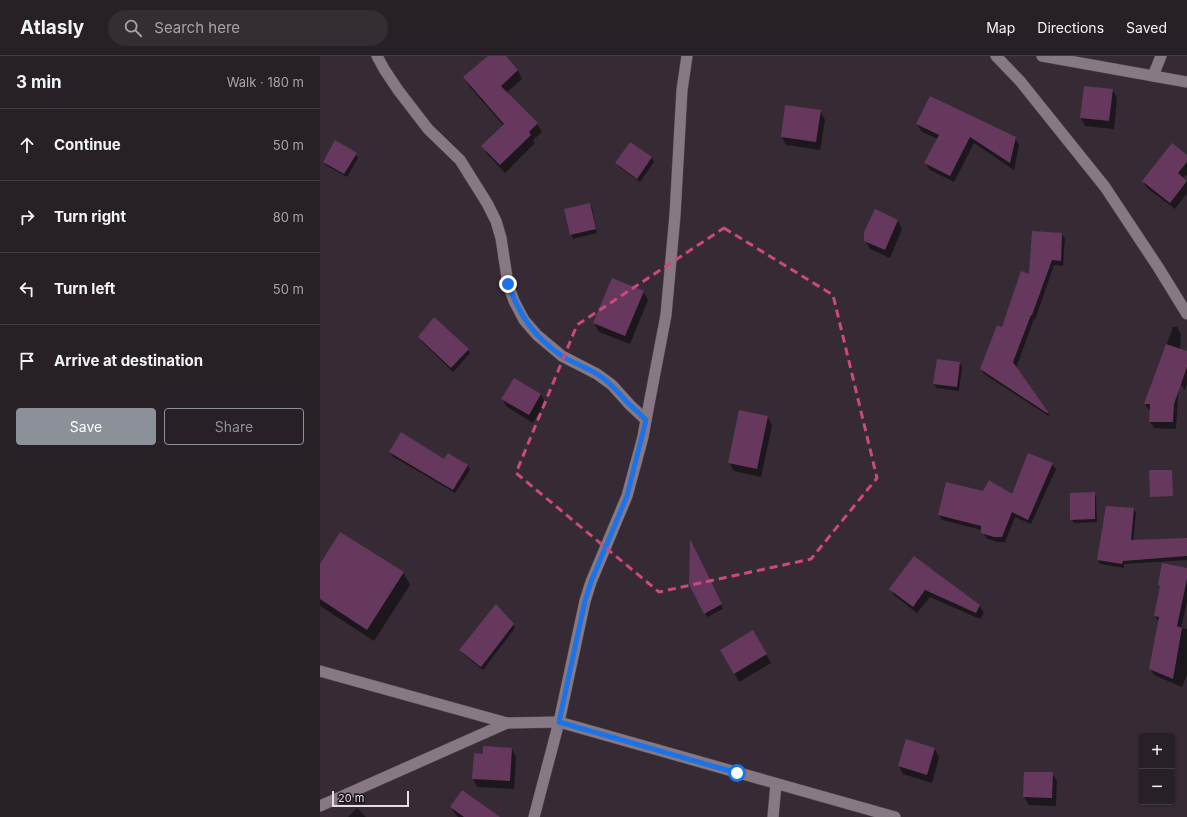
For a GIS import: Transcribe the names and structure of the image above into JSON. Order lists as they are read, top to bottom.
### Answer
{
  "scale_bar": "20 m",
  "page": {
    "header": "Atlasly",
    "search": "Search here",
    "nav": ["Map", "Directions", "Saved"],
    "heading": ["3 min", "Walk · 180 m"],
    "list": [
      ["Continue", "50 m"],
      ["Turn right", "80 m"],
      ["Turn left", "50 m"],
      "Arrive at destination"
    ],
    "buttons": ["Save", "Share"],
    "map_buttons": ["+", "−"],
    "scale": "20 m"
  }
}
